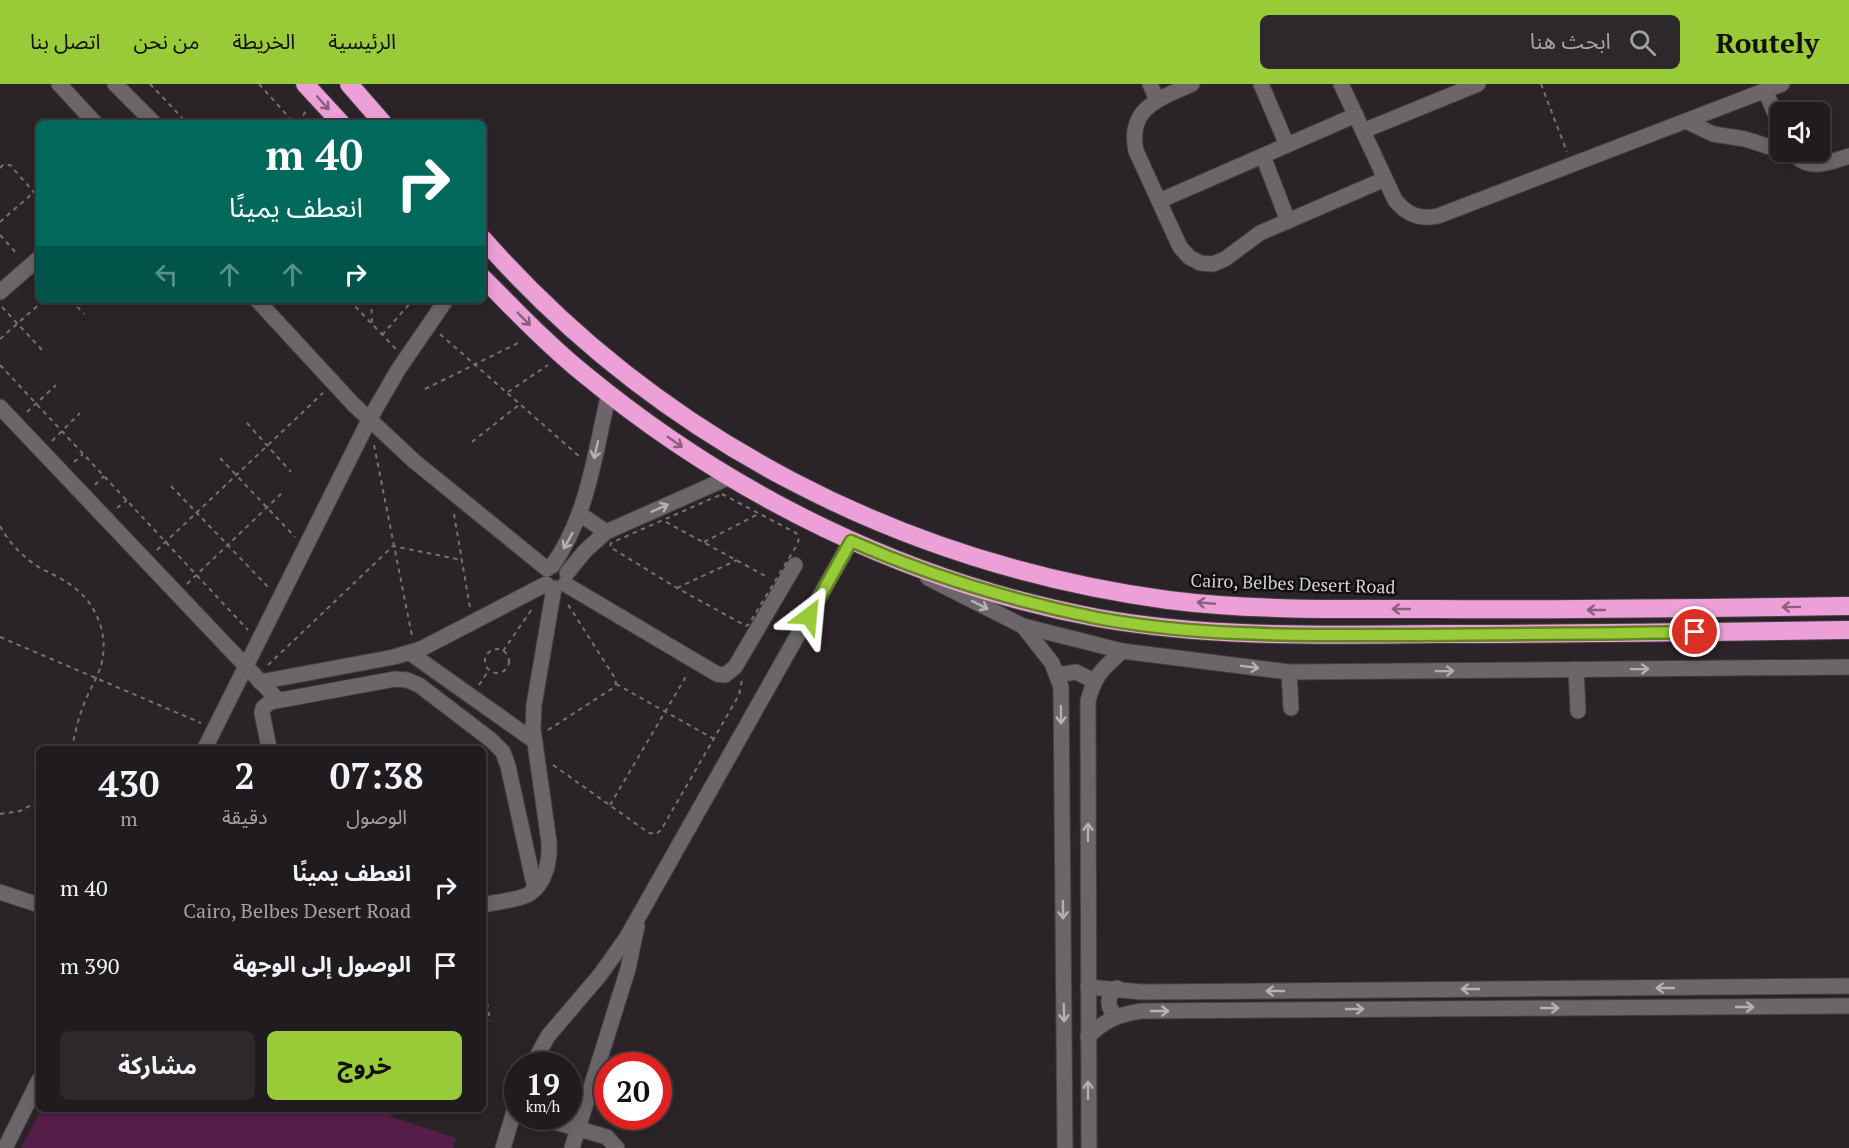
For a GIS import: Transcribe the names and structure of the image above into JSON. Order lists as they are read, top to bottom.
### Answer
{
  "streets": {
    "highway": ["Cairo, Belbes Desert Road"]
  },
  "page": {
    "header": "Routely",
    "search": "ابحث هنا",
    "nav": [
      "الرئيسية",
      "الخريطة",
      "من نحن",
      "اتصل بنا"
    ],
    "turn": ["40 m", "انعطف يمينًا"],
    "eta": [
      "07:38",
      "الوصول",
      "2",
      "دقيقة",
      "430",
      "m"
    ],
    "list": [
      {
        "name": "انعطف يمينًا",
        "note": "Cairo, Belbes Desert Road",
        "value": "40 m"
      },
      {
        "name": "الوصول إلى الوجهة",
        "value": "390 m"
      }
    ],
    "buttons": ["خروج", "مشاركة"],
    "speed": "19 km/h",
    "limit": "20"
  }
}
